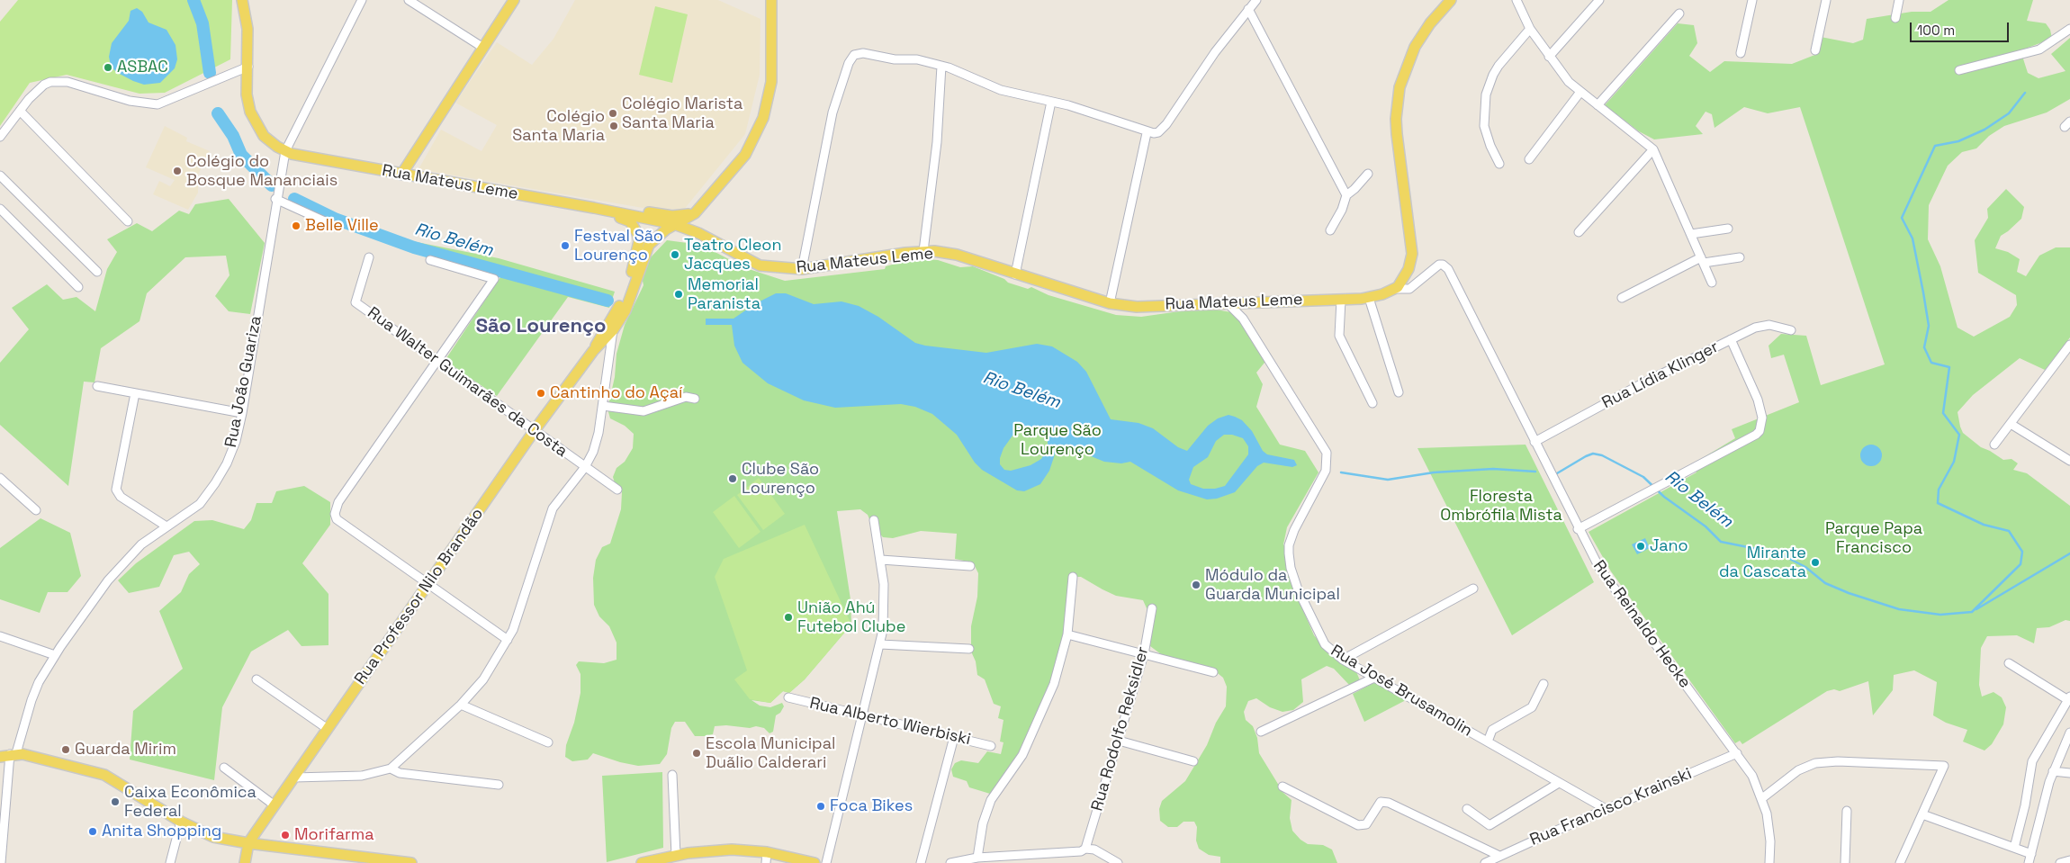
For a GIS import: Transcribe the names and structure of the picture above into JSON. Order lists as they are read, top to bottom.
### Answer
{
  "streets": {
    "main road": ["Rua Mateus Leme", "Rua Professor Nilo Brandão"],
    "street": [
      "Rua Lídia Klinger",
      "Rua João Guariza",
      "Rua Walter Guimarães da Costa",
      "Rua Reinaldo Hecke",
      "Rua José Brusamolin",
      "Rua Alberto Wierbiski",
      "Rua Rodolfo Reksidler",
      "Rua Francisco Krainski"
    ]
  },
  "crossings": [
    ["Rua Mateus Leme", "Rua João Guariza"],
    ["Rua Mateus Leme", "Rua Professor Nilo Brandão"],
    ["Rua Mateus Leme", "Rua Reinaldo Hecke"],
    ["Rua Mateus Leme", "Rua José Brusamolin"],
    ["Rua Lídia Klinger", "Rua Reinaldo Hecke"],
    ["Rua Walter Guimarães da Costa", "Rua Professor Nilo Brandão"],
    ["Rua Reinaldo Hecke", "Rua Francisco Krainski"],
    ["Rua José Brusamolin", "Rua Francisco Krainski"]
  ],
  "districts": ["São Lourenço"],
  "water": ["Rio Belém"],
  "parks": ["Parque São Lourenço", "Floresta Ombrófila Mista", "Parque Papa Francisco"],
  "places": [
    "ASBAC",
    "Colégio Marista Santa Maria",
    "Colégio Santa Maria",
    "Colégio do Bosque Mananciais",
    "Belle Ville",
    "Festval São Lourenço",
    "Teatro Cleon Jacques",
    "Memorial Paranista",
    "Cantinho do Açaí",
    "Clube São Lourenço",
    "Jano",
    "Mirante da Cascata",
    "Módulo da Guarda Municipal",
    "União Ahú Futebol Clube",
    "Guarda Mirim",
    "Escola Municipal Duãlio Calderari",
    "Caixa Econômica Federal",
    "Foca Bikes",
    "Anita Shopping",
    "Morifarma"
  ],
  "scale_bar": "100 m"
}
